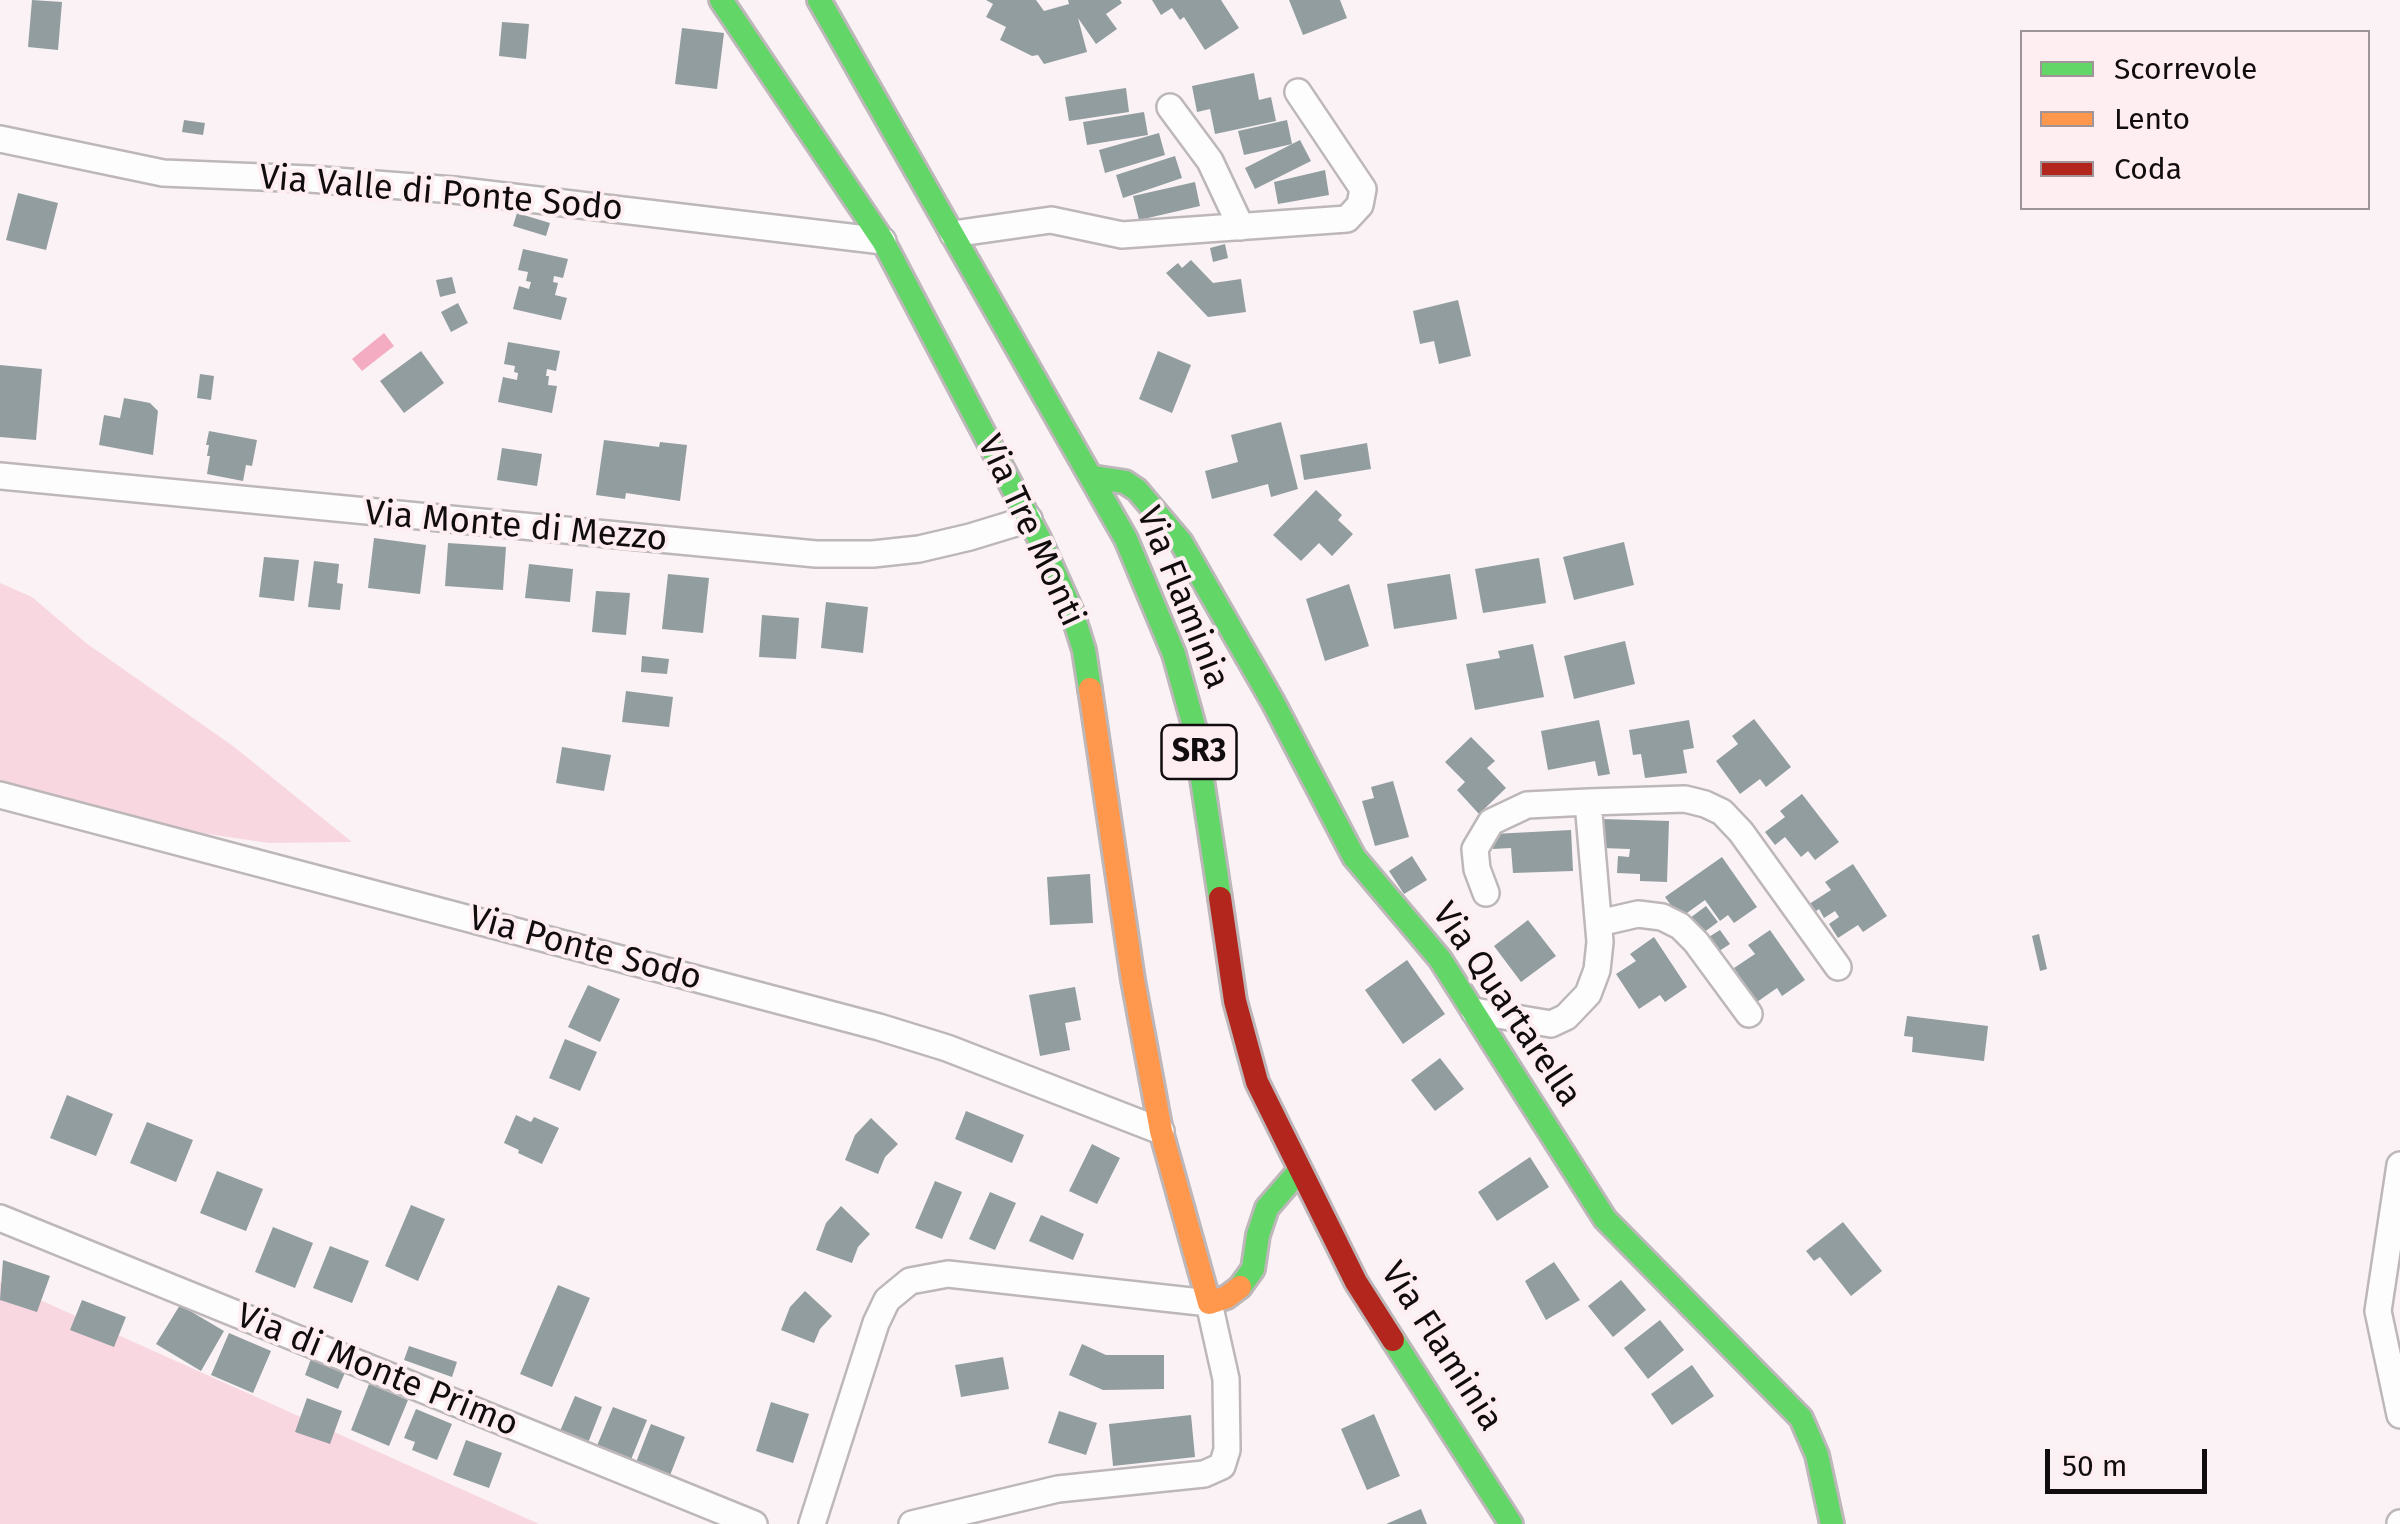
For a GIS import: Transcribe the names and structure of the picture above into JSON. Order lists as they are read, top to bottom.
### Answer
{
  "streets": {
    "street": [
      "Via Valle di Ponte Sodo",
      "Via Monte di Mezzo",
      "Via Tre Monti",
      "Via Flaminia",
      "SR3",
      "Via Ponte Sodo",
      "Via Quartarella",
      "Via di Monte Primo"
    ]
  },
  "crossings": [
    ["Via Valle di Ponte Sodo", "Via Tre Monti"],
    ["Via Monte di Mezzo", "Via Tre Monti"],
    ["Via Tre Monti", "Via Ponte Sodo"],
    ["Via Flaminia", "Via Quartarella"]
  ],
  "legend": ["Scorrevole", "Lento", "Coda"],
  "scale_bar": "50 m"
}
